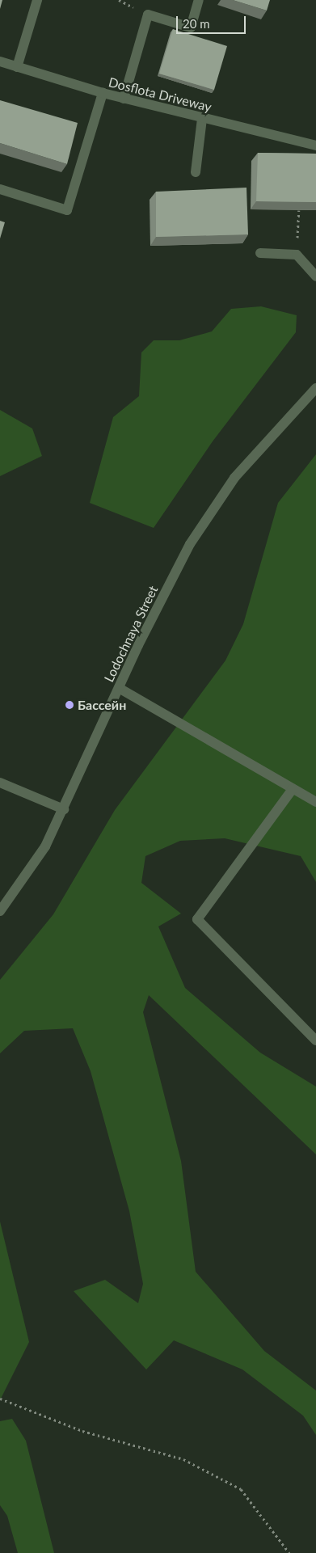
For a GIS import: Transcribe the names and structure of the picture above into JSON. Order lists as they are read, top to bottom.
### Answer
{
  "streets": {
    "street": ["Dosflota Driveway", "Lodochnaya Street"]
  },
  "places": ["Бассейн"],
  "scale_bar": "20 m"
}
